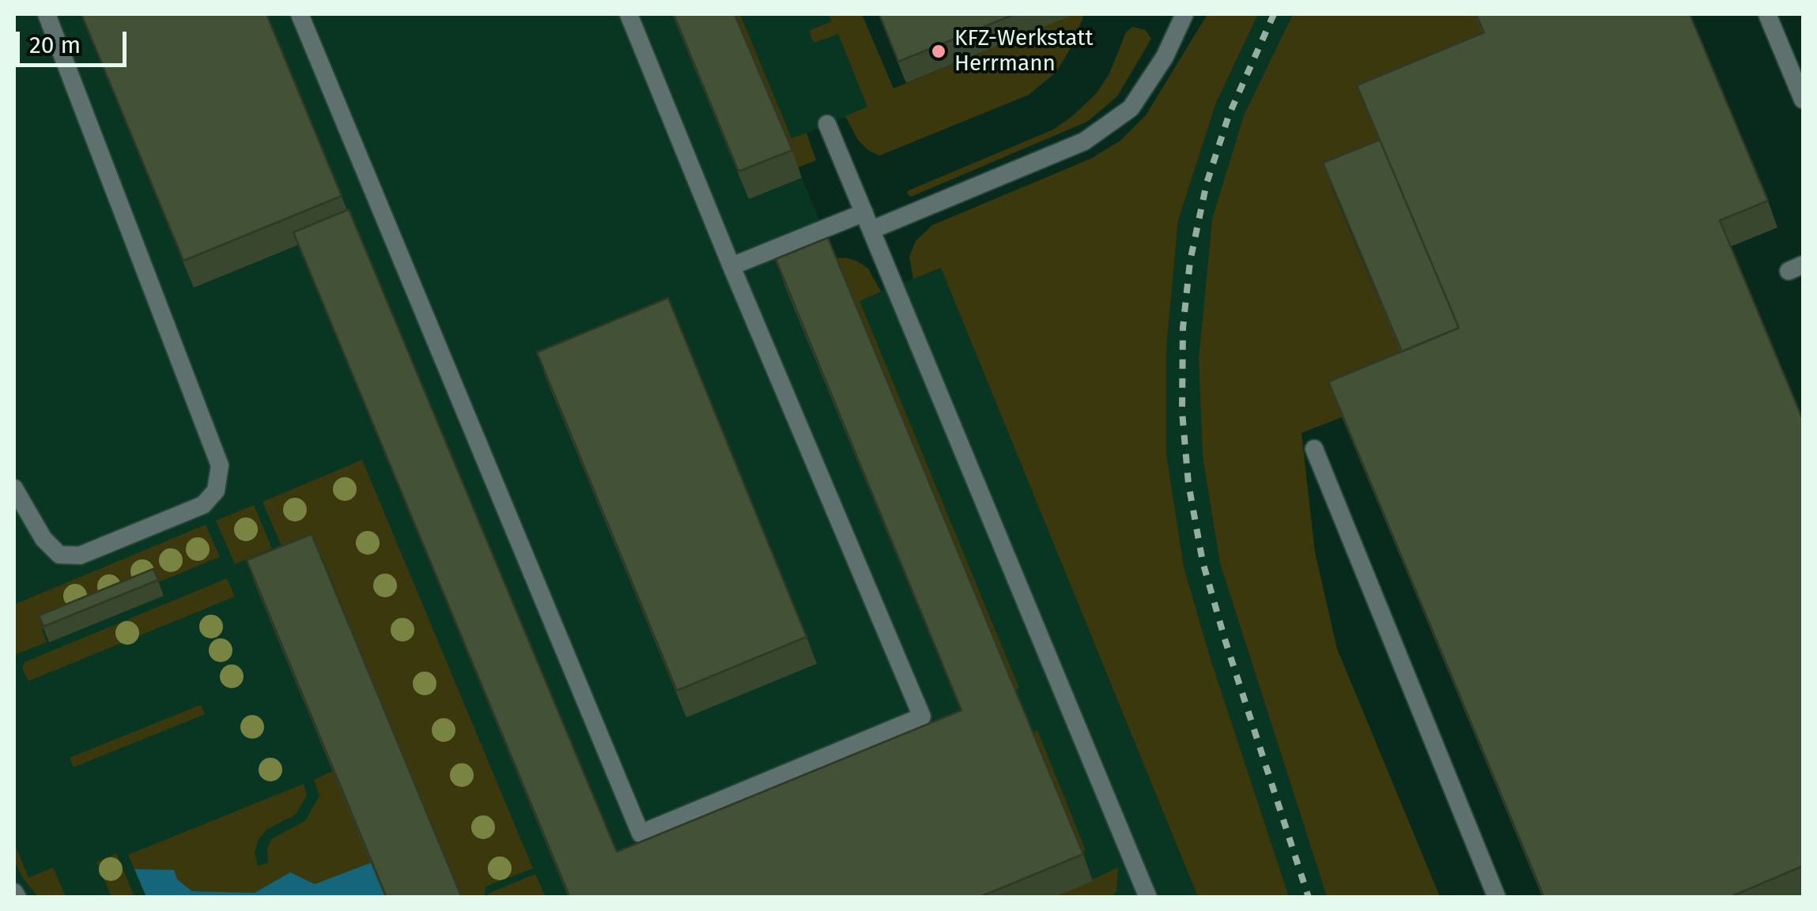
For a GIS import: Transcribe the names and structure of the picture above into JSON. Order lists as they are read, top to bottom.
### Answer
{
  "places": ["KFZ-Werkstatt Herrmann"],
  "scale_bar": "20 m"
}
